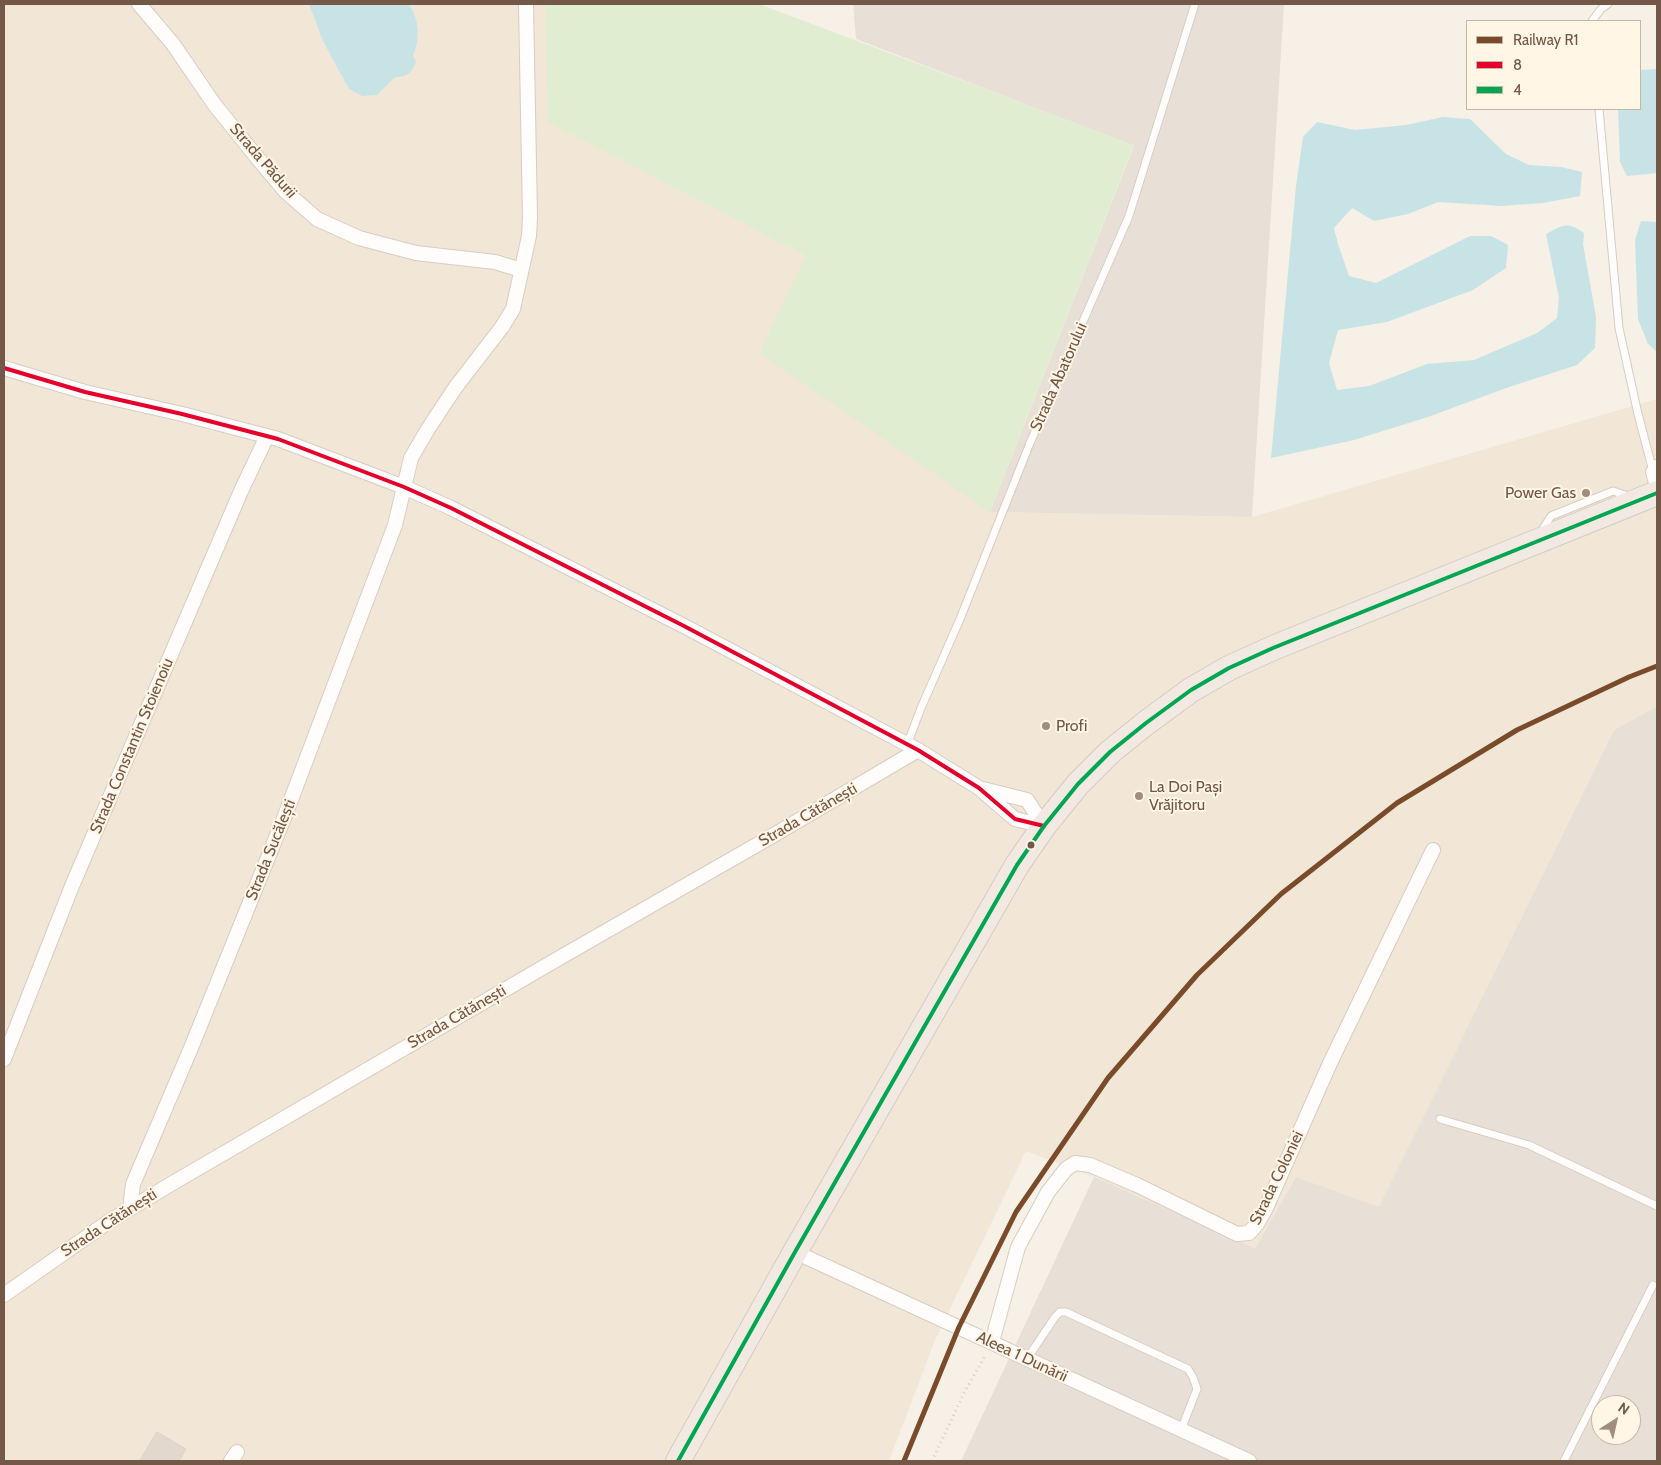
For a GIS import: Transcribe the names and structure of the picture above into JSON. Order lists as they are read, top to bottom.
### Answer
{
  "streets": {
    "street": [
      "Strada Pădurii",
      "Strada Constantin Stoienoiu",
      "Strada Cătănești",
      "Strada Sucălești",
      "Strada Coloniei",
      "Aleea 1 Dunării"
    ],
    "lane": ["Strada Abatorului"]
  },
  "crossings": [
    ["Strada Pădurii", "Strada Sucălești"],
    ["Strada Abatorului", "Strada Cătănești"],
    ["Strada Cătănești", "Strada Sucălești"],
    ["Strada Coloniei", "Aleea 1 Dunării"]
  ],
  "places": ["Power Gas", "Profi", "La Doi Pași Vrăjitoru"],
  "lines": ["transit line 8", "transit line 4", "rail line R1"],
  "legend": ["Railway R1", "8", "4"],
  "north": "top right"
}
